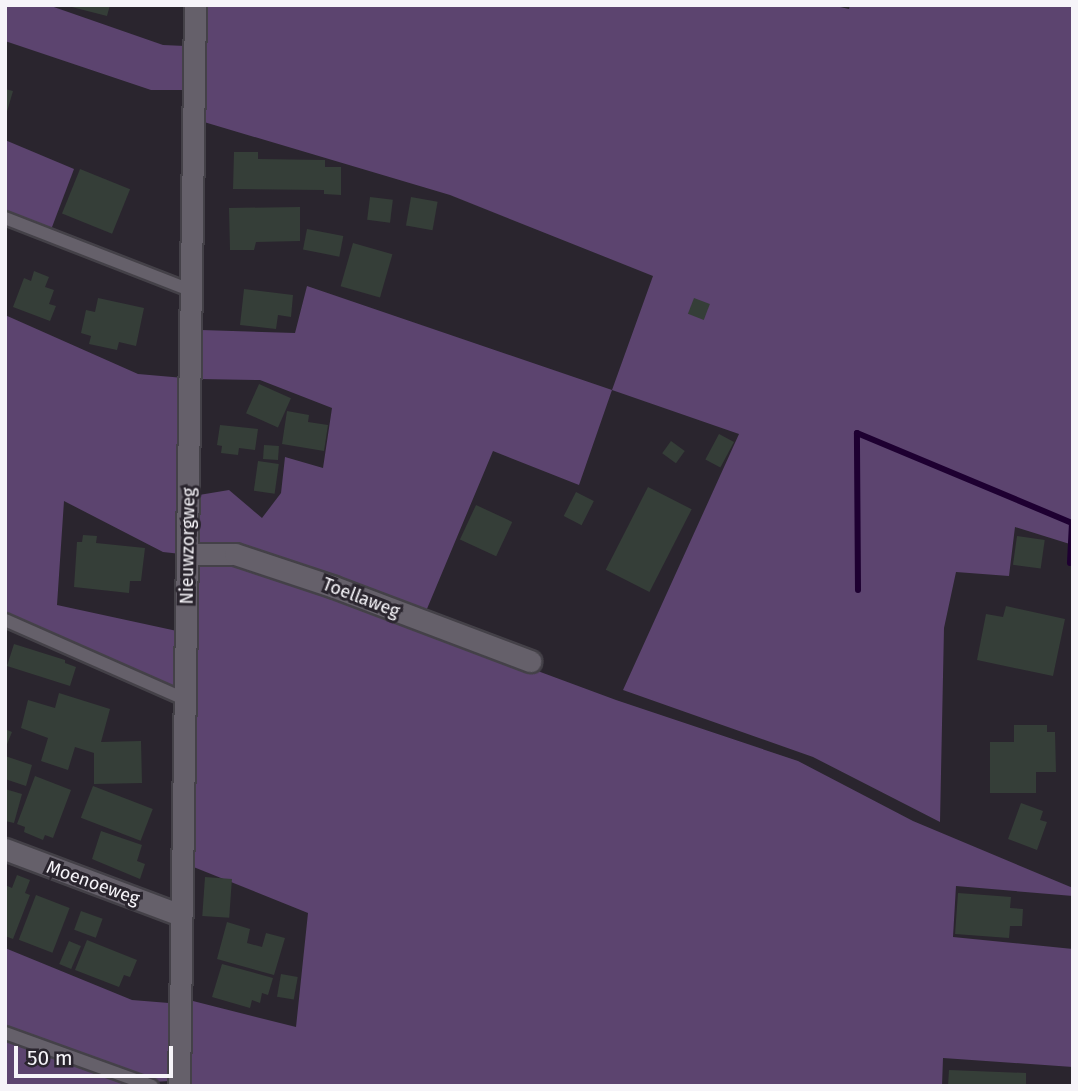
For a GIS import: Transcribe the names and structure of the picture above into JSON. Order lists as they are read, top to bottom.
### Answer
{
  "streets": {
    "street": ["Nieuwzorgweg", "Toellaweg", "Moenoeweg"]
  },
  "crossings": [
    ["Nieuwzorgweg", "Toellaweg"],
    ["Nieuwzorgweg", "Moenoeweg"]
  ],
  "scale_bar": "50 m"
}
